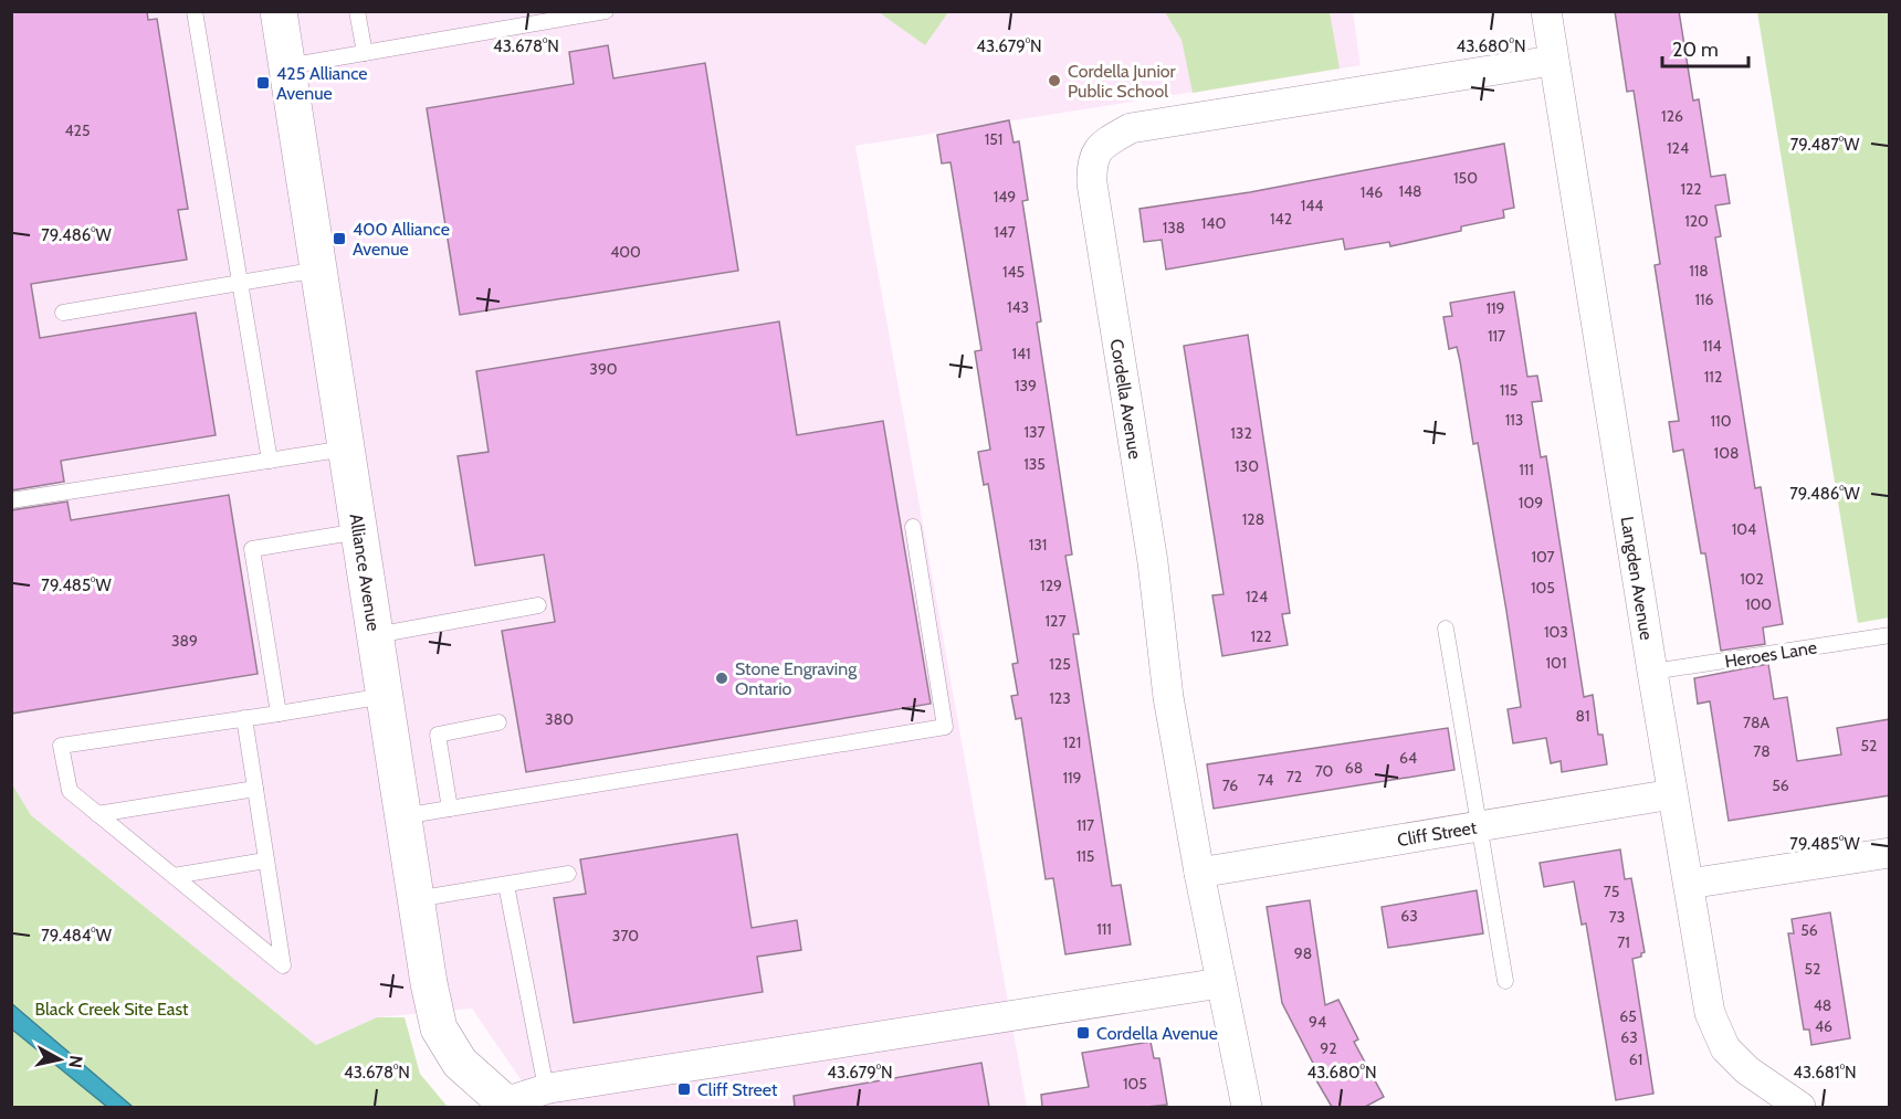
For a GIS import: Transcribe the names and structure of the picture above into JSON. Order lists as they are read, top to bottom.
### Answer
{
  "streets": {
    "street": [
      "Cordella Avenue",
      "Alliance Avenue",
      "Langden Avenue",
      "Cliff Street"
    ],
    "lane": ["Heroes Lane"]
  },
  "crossings": [
    ["Cordella Avenue", "Langden Avenue"],
    ["Cordella Avenue", "Cliff Street"],
    ["Langden Avenue", "Heroes Lane"],
    ["Langden Avenue", "Cliff Street"]
  ],
  "parks": ["Black Creek Site East"],
  "places": {
    "other": ["Cordella Junior Public School", "Stone Engraving Ontario"],
    "transit": [
      "425 Alliance Avenue",
      "400 Alliance Avenue",
      "Cordella Avenue",
      "Cliff Street"
    ]
  },
  "house_numbers": [
    "126",
    "425",
    "151",
    "124",
    "150",
    "122",
    "148",
    "146",
    "149",
    "144",
    "142",
    "120",
    "140",
    "138",
    "147",
    "400",
    "118",
    "145",
    "116",
    "143",
    "119",
    "117",
    "114",
    "141",
    "390",
    "112",
    "139",
    "115",
    "113",
    "110",
    "137",
    "132",
    "108",
    "135",
    "130",
    "111",
    "109",
    "128",
    "104",
    "131",
    "107",
    "102",
    "129",
    "105",
    "124",
    "100",
    "127",
    "103",
    "122",
    "389",
    "101",
    "125",
    "123",
    "81",
    "380",
    "78A",
    "121",
    "52",
    "78",
    "64",
    "68",
    "70",
    "72",
    "119",
    "74",
    "76",
    "56",
    "117",
    "115",
    "75",
    "63",
    "73",
    "111",
    "56",
    "370",
    "71",
    "98",
    "52",
    "48",
    "65",
    "94",
    "46",
    "63",
    "92",
    "61",
    "105"
  ],
  "scale_bar": "20 m",
  "north": "right",
  "coordinates": [
    "43.678°N",
    "43.679°N",
    "43.680°N",
    "79.487°W",
    "79.486°W",
    "79.485°W",
    "79.484°W",
    "43.681°N"
  ]
}
